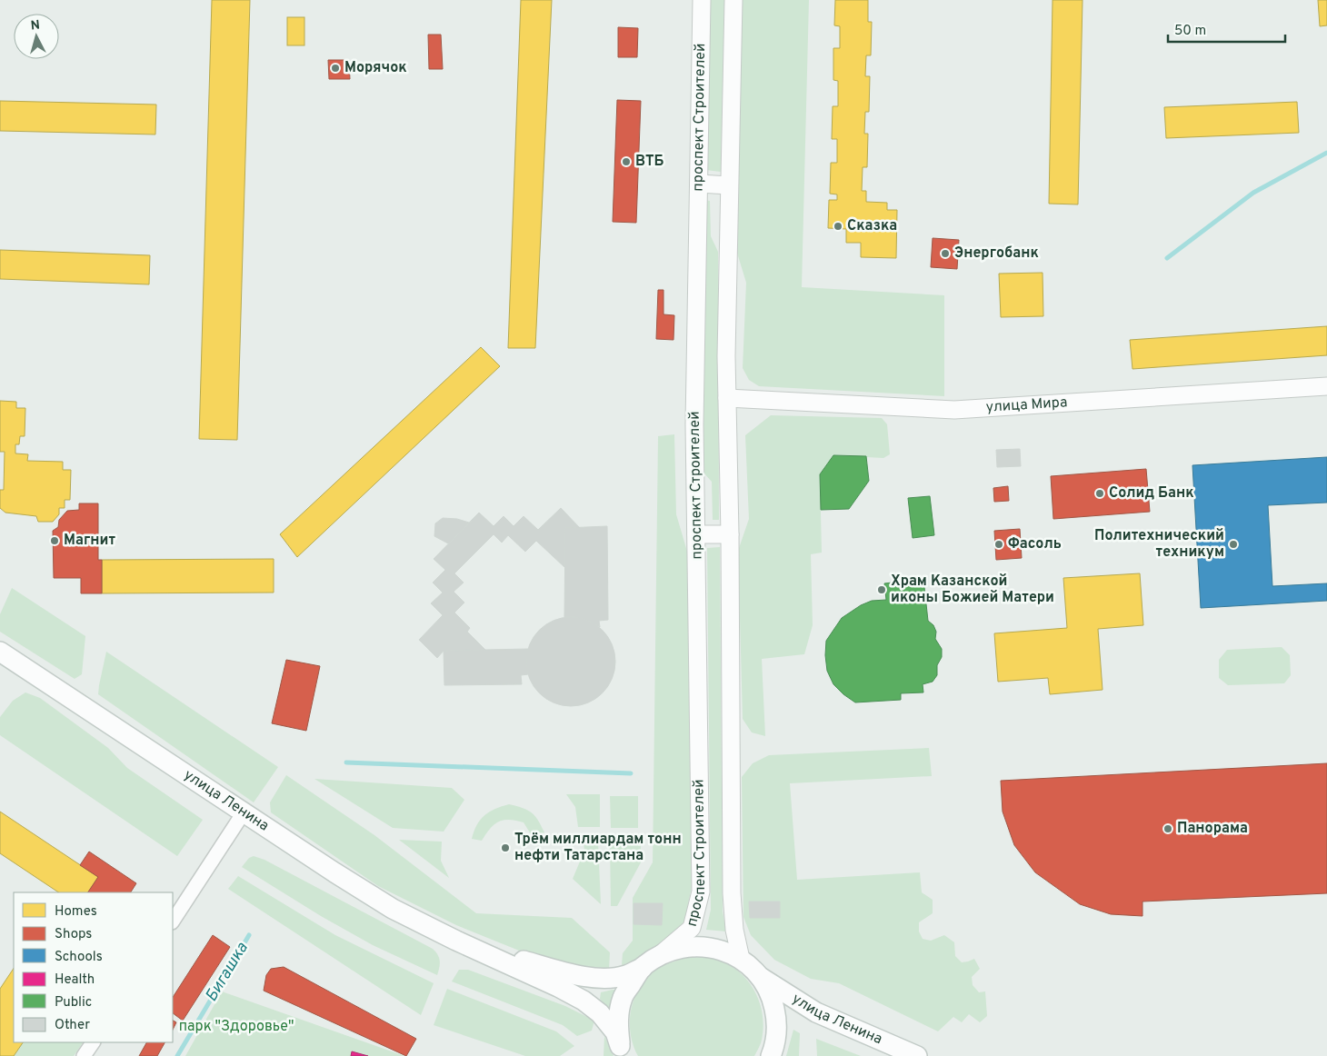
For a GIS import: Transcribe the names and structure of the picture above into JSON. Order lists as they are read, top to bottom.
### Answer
{
  "streets": {
    "main road": ["улица Ленина"],
    "street": ["проспект Строителей", "улица Мира"]
  },
  "crossings": [
    ["проспект Строителей", "улица Мира"]
  ],
  "water": ["Бигашка"],
  "parks": ["парк \"Здоровье\""],
  "places": [
    "Морячок",
    "ВТБ",
    "Сказка",
    "Энергобанк",
    "Солид Банк",
    "Магнит",
    "Фасоль",
    "Политехнический техникум",
    "Храм Казанской иконы Божией Матери",
    "Панорама",
    "Трём миллиардам тонн нефти Татарстана"
  ],
  "legend": [
    "Homes",
    "Shops",
    "Schools",
    "Health",
    "Public",
    "Other"
  ],
  "scale_bar": "50 m",
  "north": "top"
}
